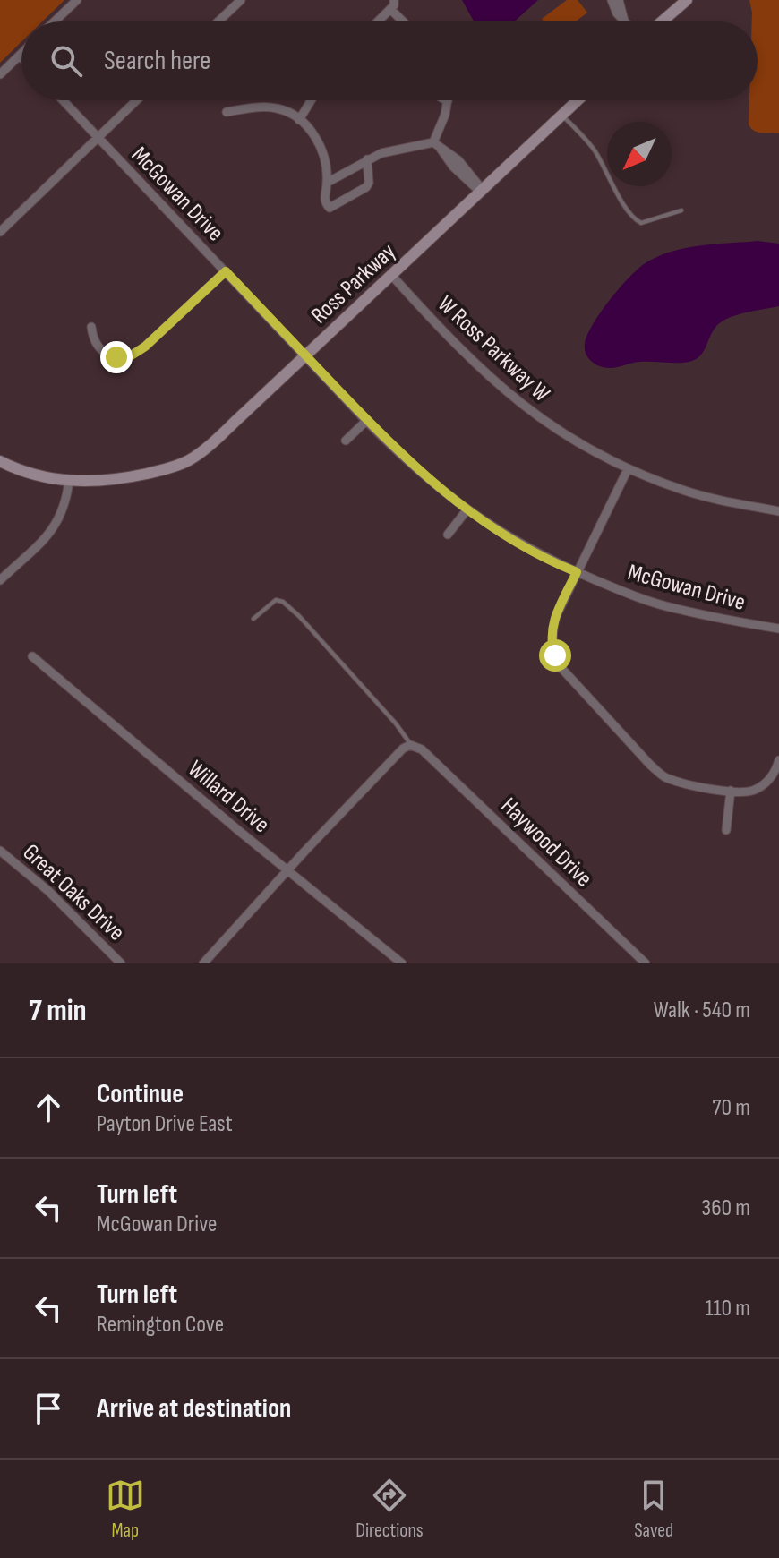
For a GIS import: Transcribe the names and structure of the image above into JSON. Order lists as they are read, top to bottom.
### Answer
{
  "streets": {
    "street": [
      "McGowan Drive",
      "Ross Parkway",
      "W Ross Parkway W",
      "Willard Drive",
      "Haywood Drive",
      "Great Oaks Drive"
    ]
  },
  "crossings": [
    ["McGowan Drive", "Ross Parkway"],
    ["Ross Parkway", "W Ross Parkway W"]
  ],
  "north": "bottom left",
  "page": {
    "search": "Search here",
    "heading": ["7 min", "Walk · 540 m"],
    "list": [
      ["Continue", "Payton Drive East", "70 m"],
      ["Turn left", "McGowan Drive", "360 m"],
      ["Turn left", "Remington Cove", "110 m"],
      "Arrive at destination"
    ],
    "nav": ["Map", "Directions", "Saved"]
  }
}
